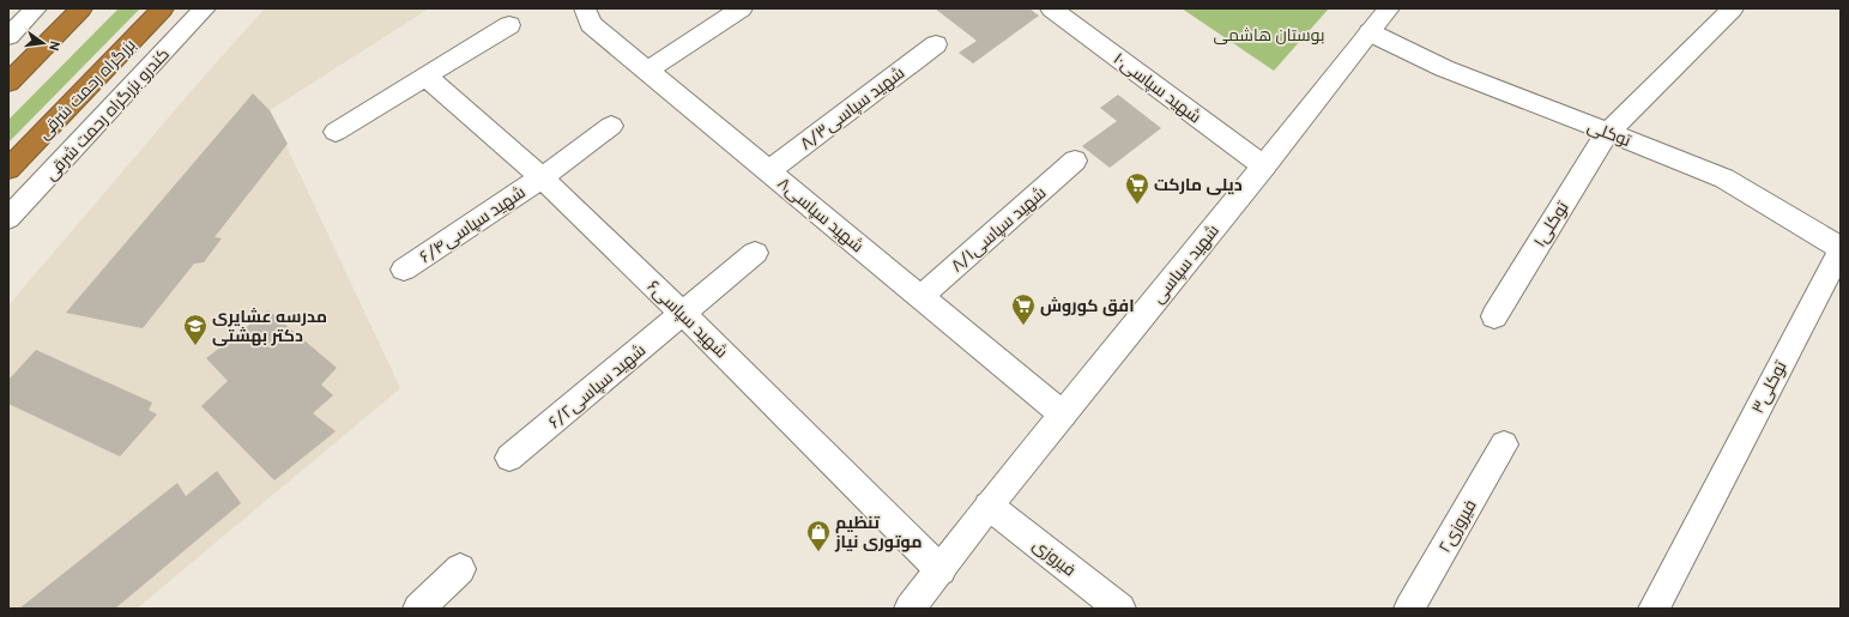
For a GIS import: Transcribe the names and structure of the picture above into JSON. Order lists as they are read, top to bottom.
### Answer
{
  "streets": {
    "highway": ["بزرگراه رحمت شرقی"],
    "street": [
      "شهید سپاسی۱۰",
      "شهید سپاسی۸/۳",
      "کندرو بزرگراه رحمت شرقی",
      "توکلی",
      "شهید سپاسی۸",
      "شهید سپاسی۶/۴",
      "توکلی۱",
      "شهید سپاسی۸/۱",
      "شهید سپاسی",
      "شهید سپاسی۶",
      "شهید سپاسی۶/۲",
      "توکلی۳",
      "فیروزی۲",
      "فیروزی"
    ]
  },
  "crossings": [
    ["شهید سپاسی۱۰", "شهید سپاسی"],
    ["شهید سپاسی۸/۳", "شهید سپاسی۸"],
    ["توکلی", "توکلی۱"],
    ["توکلی", "شهید سپاسی"],
    ["توکلی", "توکلی۳"],
    ["شهید سپاسی۸", "شهید سپاسی۸/۱"],
    ["شهید سپاسی۸", "شهید سپاسی"],
    ["شهید سپاسی۶/۴", "شهید سپاسی۶"],
    ["شهید سپاسی", "شهید سپاسی۶"],
    ["شهید سپاسی", "فیروزی"],
    ["شهید سپاسی۶", "شهید سپاسی۶/۲"]
  ],
  "parks": ["بوستان هاشمی"],
  "places": {
    "supermarket": ["دیلی مارکت", "افق کوروش"],
    "school or university": ["مدرسه عشایری دکتر بهشتی"],
    "shop": ["تنظیم موتوری نیاز"]
  },
  "north": "right"
}
